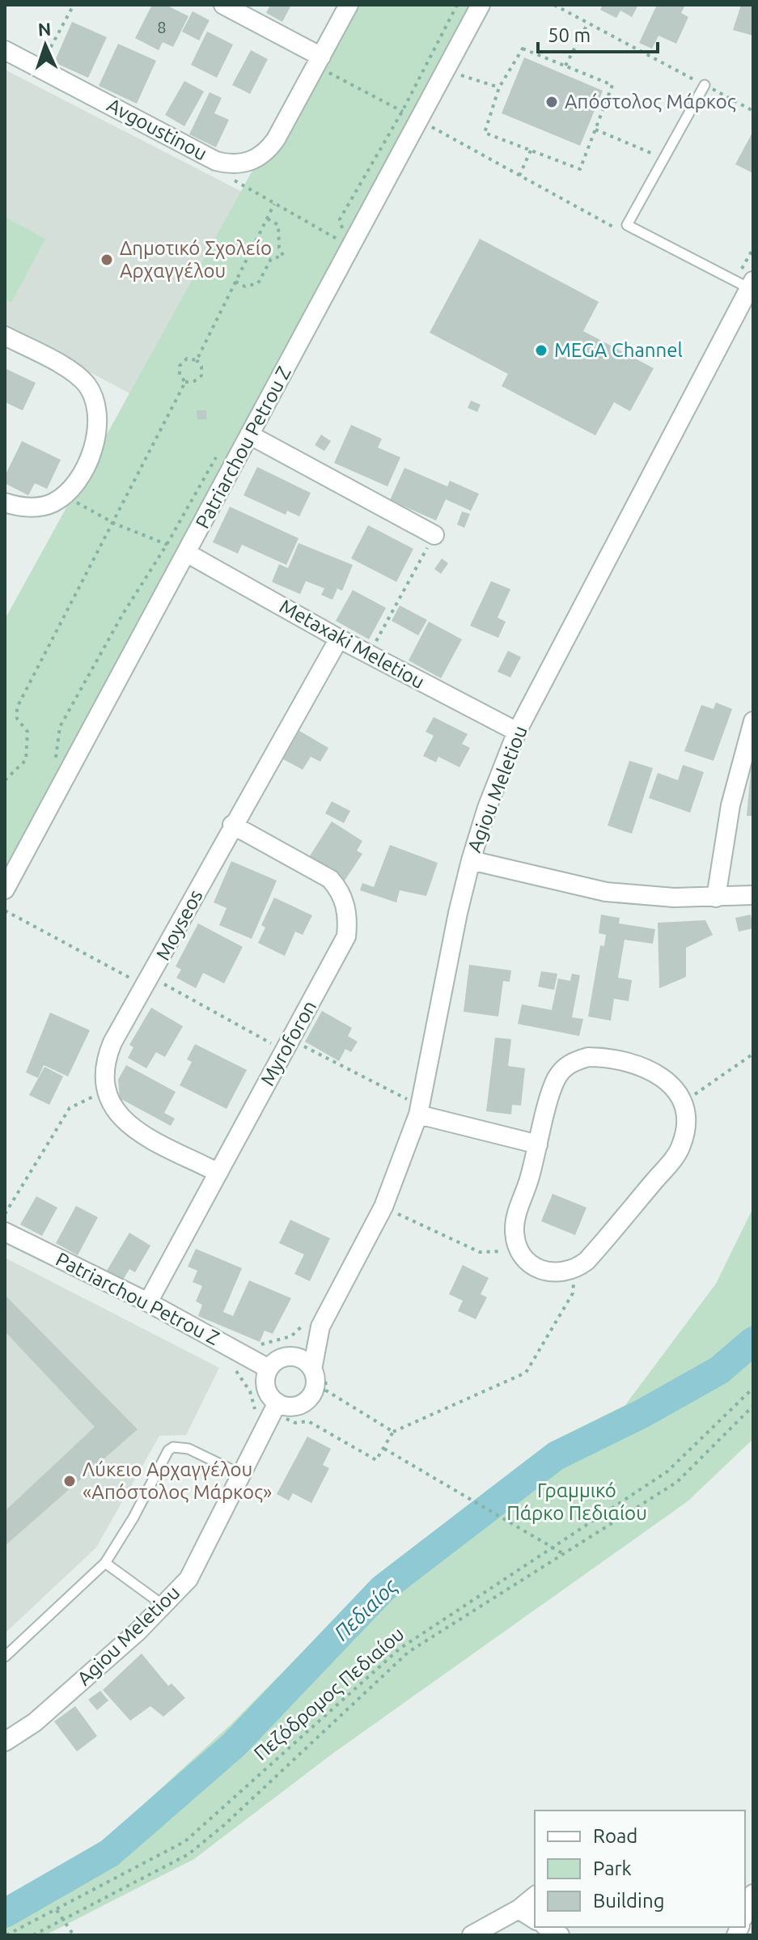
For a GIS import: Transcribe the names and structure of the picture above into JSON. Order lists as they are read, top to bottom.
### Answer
{
  "streets": {
    "street": [
      "Avgoustinou",
      "Patriarchou Petrou Z",
      "Metaxaki Meletiou",
      "Agiou Meletiou",
      "Moyseos",
      "Myroforon"
    ],
    "path": ["Πεζόδρομος Πεδιαίου"]
  },
  "crossings": [
    ["Patriarchou Petrou Z", "Metaxaki Meletiou"],
    ["Patriarchou Petrou Z", "Agiou Meletiou"],
    ["Patriarchou Petrou Z", "Myroforon"],
    ["Metaxaki Meletiou", "Agiou Meletiou"],
    ["Metaxaki Meletiou", "Moyseos"],
    ["Moyseos", "Myroforon"]
  ],
  "water": ["Πεδιαίος"],
  "parks": ["Γραμμικό Πάρκο Πεδιαίου"],
  "places": [
    "Απόστολος Μάρκος",
    "Δημοτικό Σχολείο Αρχαγγέλου",
    "MEGA Channel",
    "Λύκειο Αρχαγγέλου «Απόστολος Μάρκος»"
  ],
  "house_numbers": ["8"],
  "legend": ["Road", "Park", "Building"],
  "scale_bar": "50 m",
  "north": "top"
}
